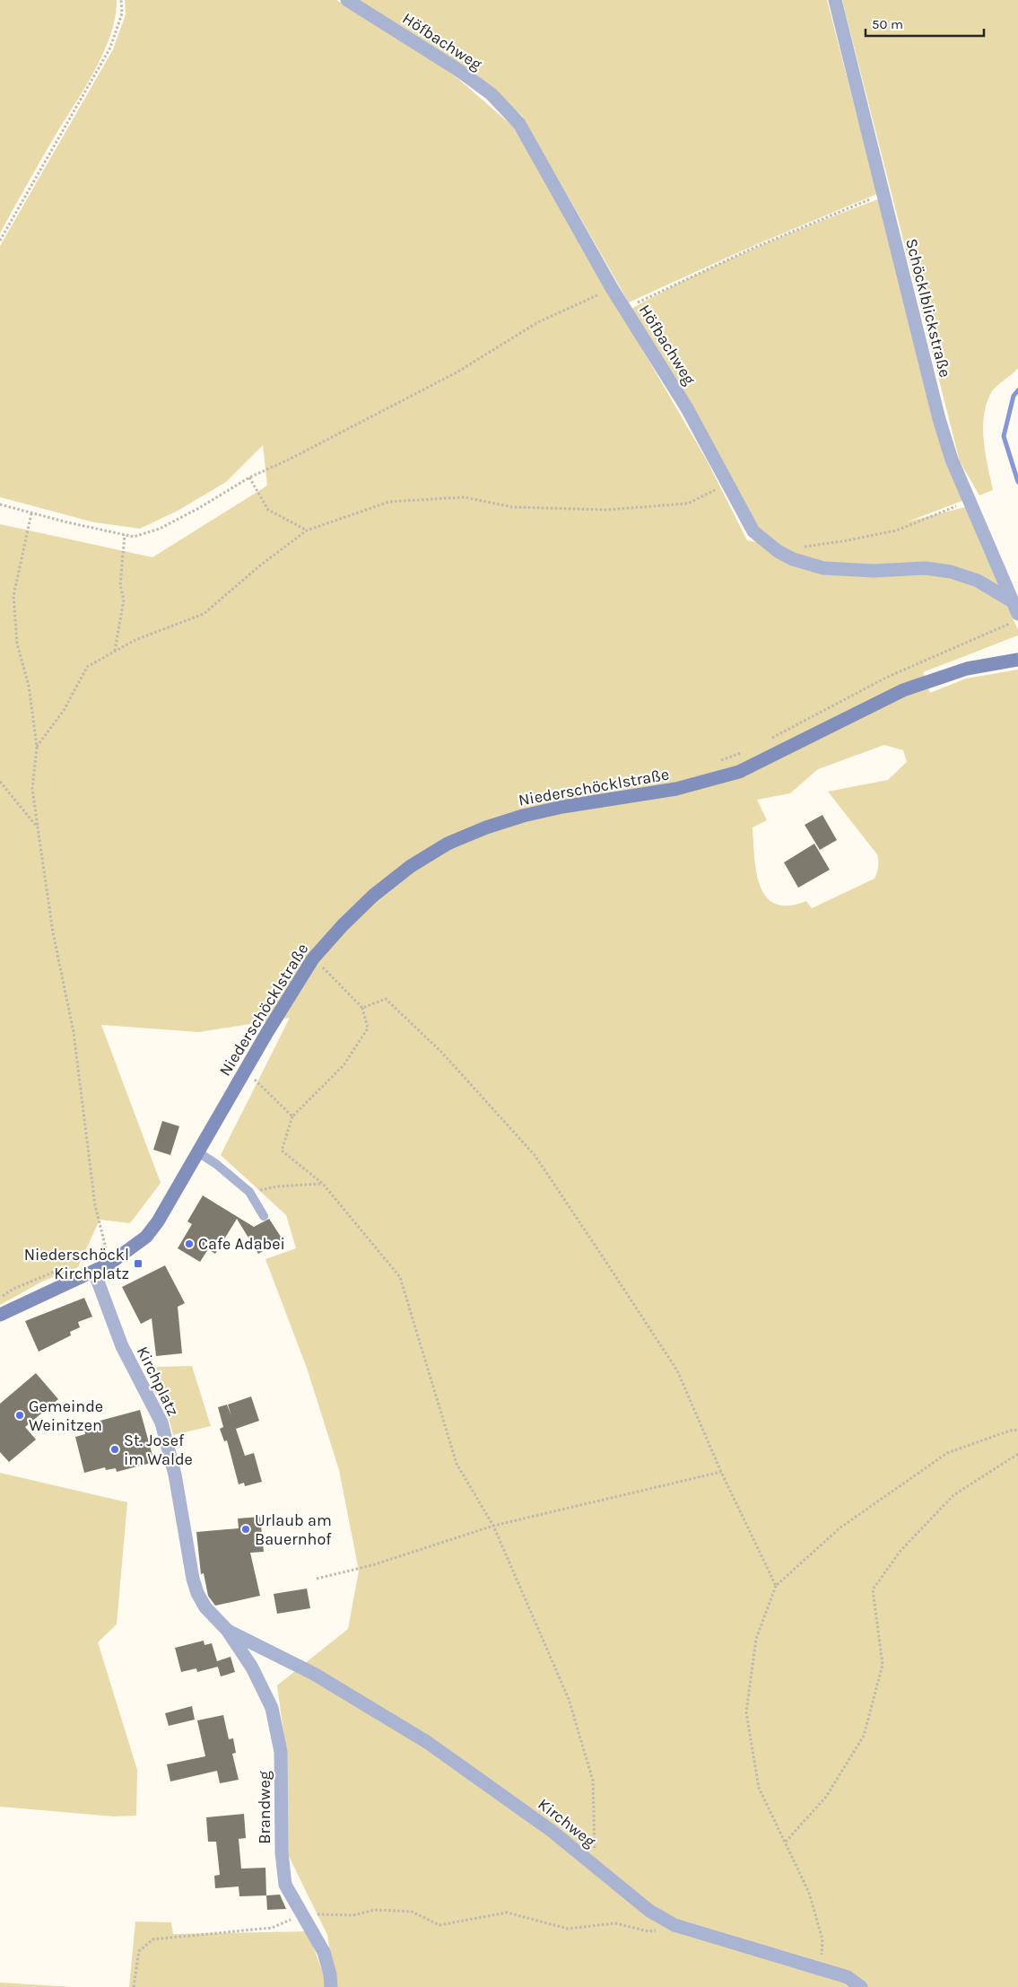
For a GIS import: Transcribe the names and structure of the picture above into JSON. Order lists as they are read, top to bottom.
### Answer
{
  "streets": {
    "main road": ["Niederschöcklstraße"],
    "street": [
      "Höfbachweg",
      "Schöcklblickstraße",
      "Kirchplatz",
      "Brandweg",
      "Kirchweg"
    ]
  },
  "crossings": [
    ["Höfbachweg", "Schöcklblickstraße"],
    ["Niederschöcklstraße", "Kirchplatz"],
    ["Kirchplatz", "Brandweg"],
    ["Kirchplatz", "Kirchweg"],
    ["Brandweg", "Kirchweg"]
  ],
  "places": {
    "other": [
      "Cafe Adabei",
      "Gemeinde Weinitzen",
      "St. Josef im Walde",
      "Urlaub am Bauernhof"
    ],
    "transit": ["Niederschöckl Kirchplatz"]
  },
  "scale_bar": "50 m"
}
